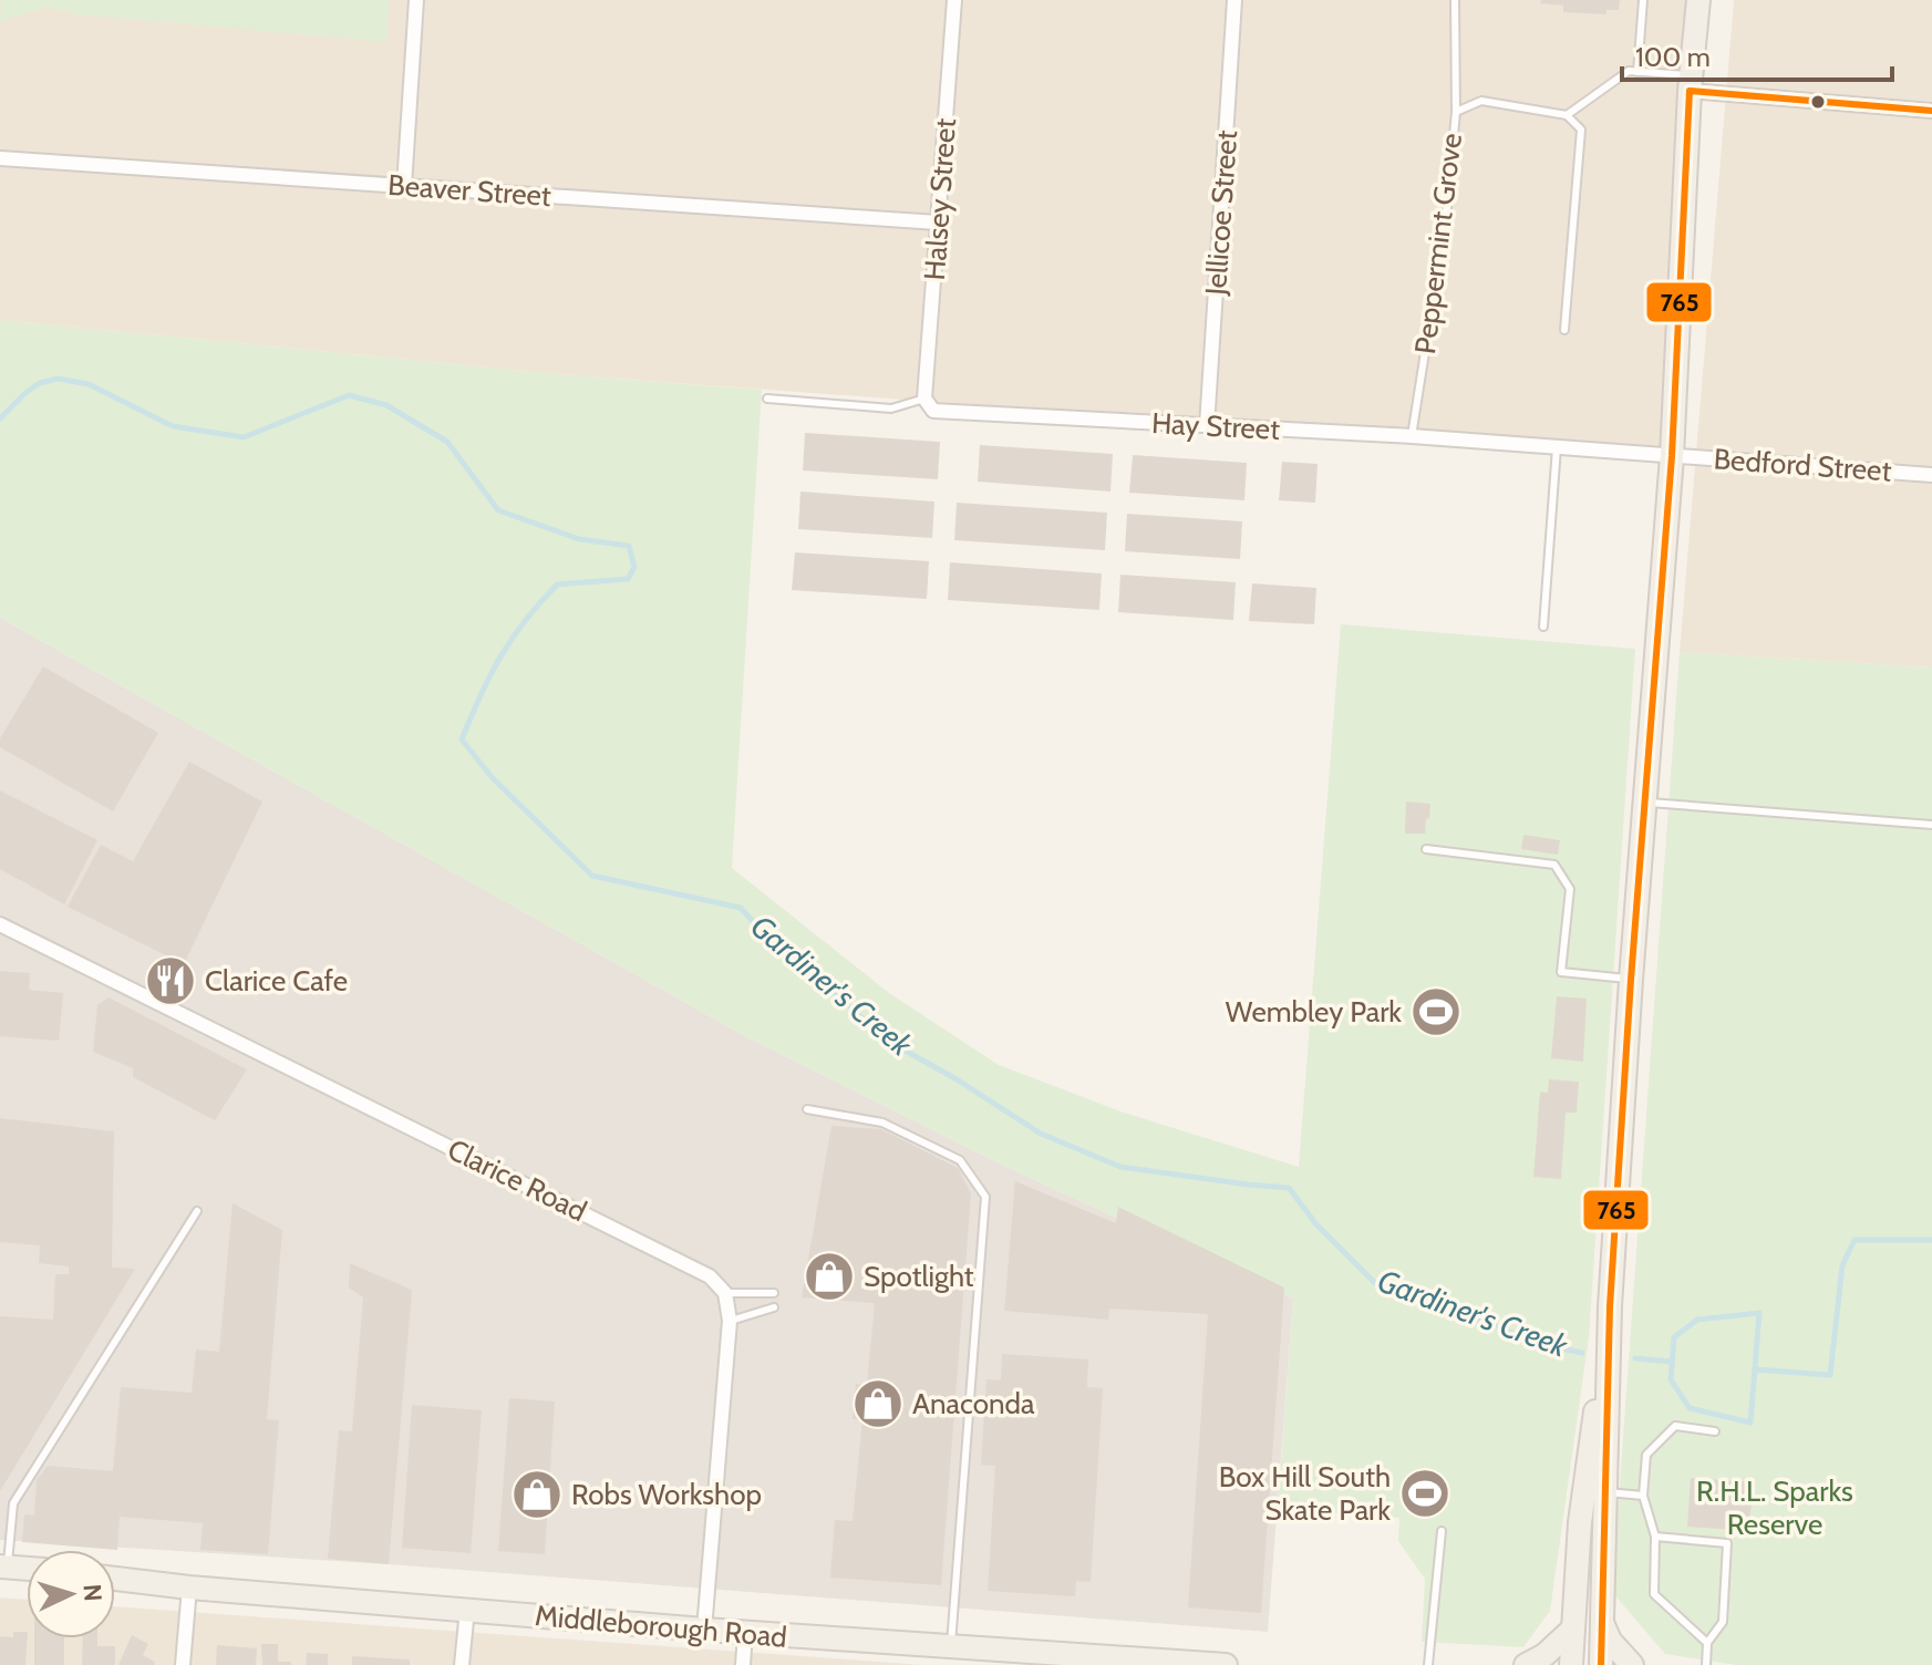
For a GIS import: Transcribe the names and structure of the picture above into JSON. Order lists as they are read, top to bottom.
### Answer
{
  "streets": {
    "main road": ["Middleborough Road"],
    "street": [
      "Beaver Street",
      "Halsey Street",
      "Jellicoe Street",
      "Hay Street",
      "Bedford Street",
      "Clarice Road"
    ],
    "lane": ["Peppermint Grove"]
  },
  "crossings": [
    ["Beaver Street", "Halsey Street"],
    ["Halsey Street", "Hay Street"],
    ["Jellicoe Street", "Hay Street"],
    ["Peppermint Grove", "Hay Street"],
    ["Hay Street", "Bedford Street"]
  ],
  "water": ["Gardiner's Creek"],
  "parks": ["R.H.L. Sparks Reserve"],
  "places": {
    "restaurant": ["Clarice Cafe"],
    "sports": ["Wembley Park", "Box Hill South Skate Park"],
    "shop": ["Spotlight", "Anaconda", "Robs Workshop"]
  },
  "lines": ["transit line 765"],
  "scale_bar": "100 m",
  "north": "right"
}
